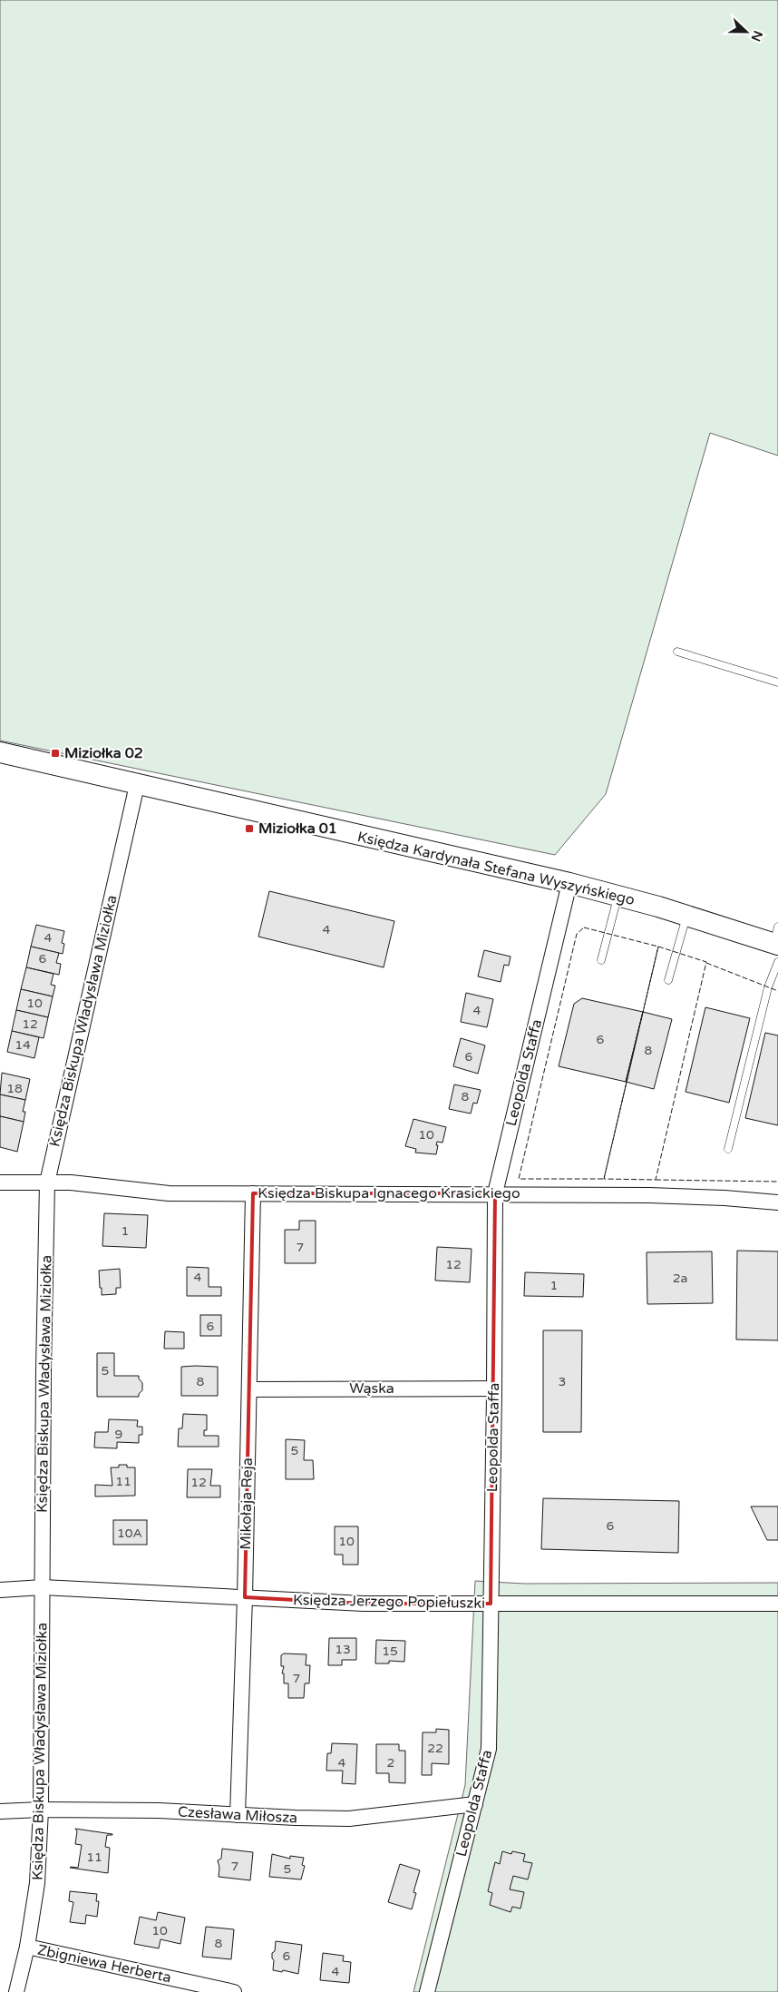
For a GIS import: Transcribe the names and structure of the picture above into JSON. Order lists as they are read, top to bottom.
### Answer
{
  "streets": {
    "street": [
      "Księdza Kardynała Stefana Wyszyńskiego",
      "Księdza Biskupa Władysława Miziołka",
      "Leopolda Staffa",
      "Księdza Biskupa Ignacego Krasickiego",
      "Wąska",
      "Mikołaja Reja",
      "Księdza Jerzego Popiełuszki",
      "Czesława Miłosza",
      "Zbigniewa Herberta"
    ]
  },
  "crossings": [
    ["Księdza Kardynała Stefana Wyszyńskiego", "Księdza Biskupa Władysława Miziołka"],
    ["Księdza Kardynała Stefana Wyszyńskiego", "Leopolda Staffa"],
    ["Księdza Biskupa Władysława Miziołka", "Księdza Biskupa Ignacego Krasickiego"],
    ["Księdza Biskupa Władysława Miziołka", "Księdza Jerzego Popiełuszki"],
    ["Księdza Biskupa Władysława Miziołka", "Czesława Miłosza"],
    ["Księdza Biskupa Władysława Miziołka", "Zbigniewa Herberta"],
    ["Leopolda Staffa", "Księdza Biskupa Ignacego Krasickiego"],
    ["Leopolda Staffa", "Wąska"],
    ["Leopolda Staffa", "Księdza Jerzego Popiełuszki"],
    ["Leopolda Staffa", "Czesława Miłosza"],
    ["Księdza Biskupa Ignacego Krasickiego", "Mikołaja Reja"],
    ["Wąska", "Mikołaja Reja"],
    ["Mikołaja Reja", "Księdza Jerzego Popiełuszki"],
    ["Mikołaja Reja", "Czesława Miłosza"]
  ],
  "places": {
    "transit": ["Miziołka 02", "Miziołka 01"]
  },
  "house_numbers": [
    "4",
    "4",
    "6",
    "10",
    "4",
    "12",
    "6",
    "14",
    "8",
    "6",
    "18",
    "8",
    "10",
    "1",
    "7",
    "12",
    "4",
    "2a",
    "1",
    "6",
    "5",
    "8",
    "3",
    "9",
    "5",
    "11",
    "12",
    "6",
    "10A",
    "10",
    "13",
    "15",
    "7",
    "22",
    "4",
    "2",
    "11",
    "7",
    "5",
    "10",
    "8",
    "6",
    "4"
  ],
  "north": "right"
}
